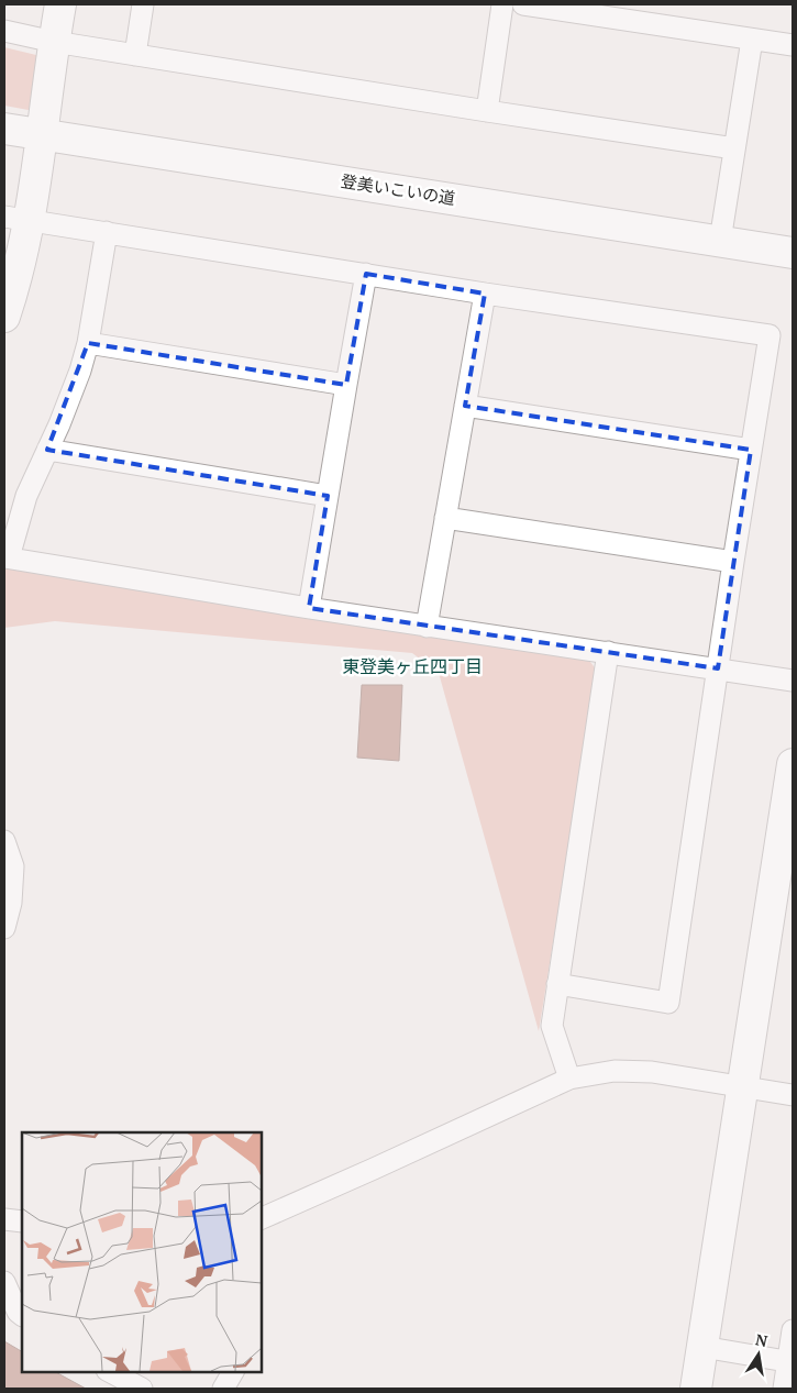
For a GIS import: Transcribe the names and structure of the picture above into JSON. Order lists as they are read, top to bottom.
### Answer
{
  "streets": {
    "street": ["登美いこいの道"]
  },
  "districts": ["東登美ヶ丘四丁目"],
  "north": "top"
}
